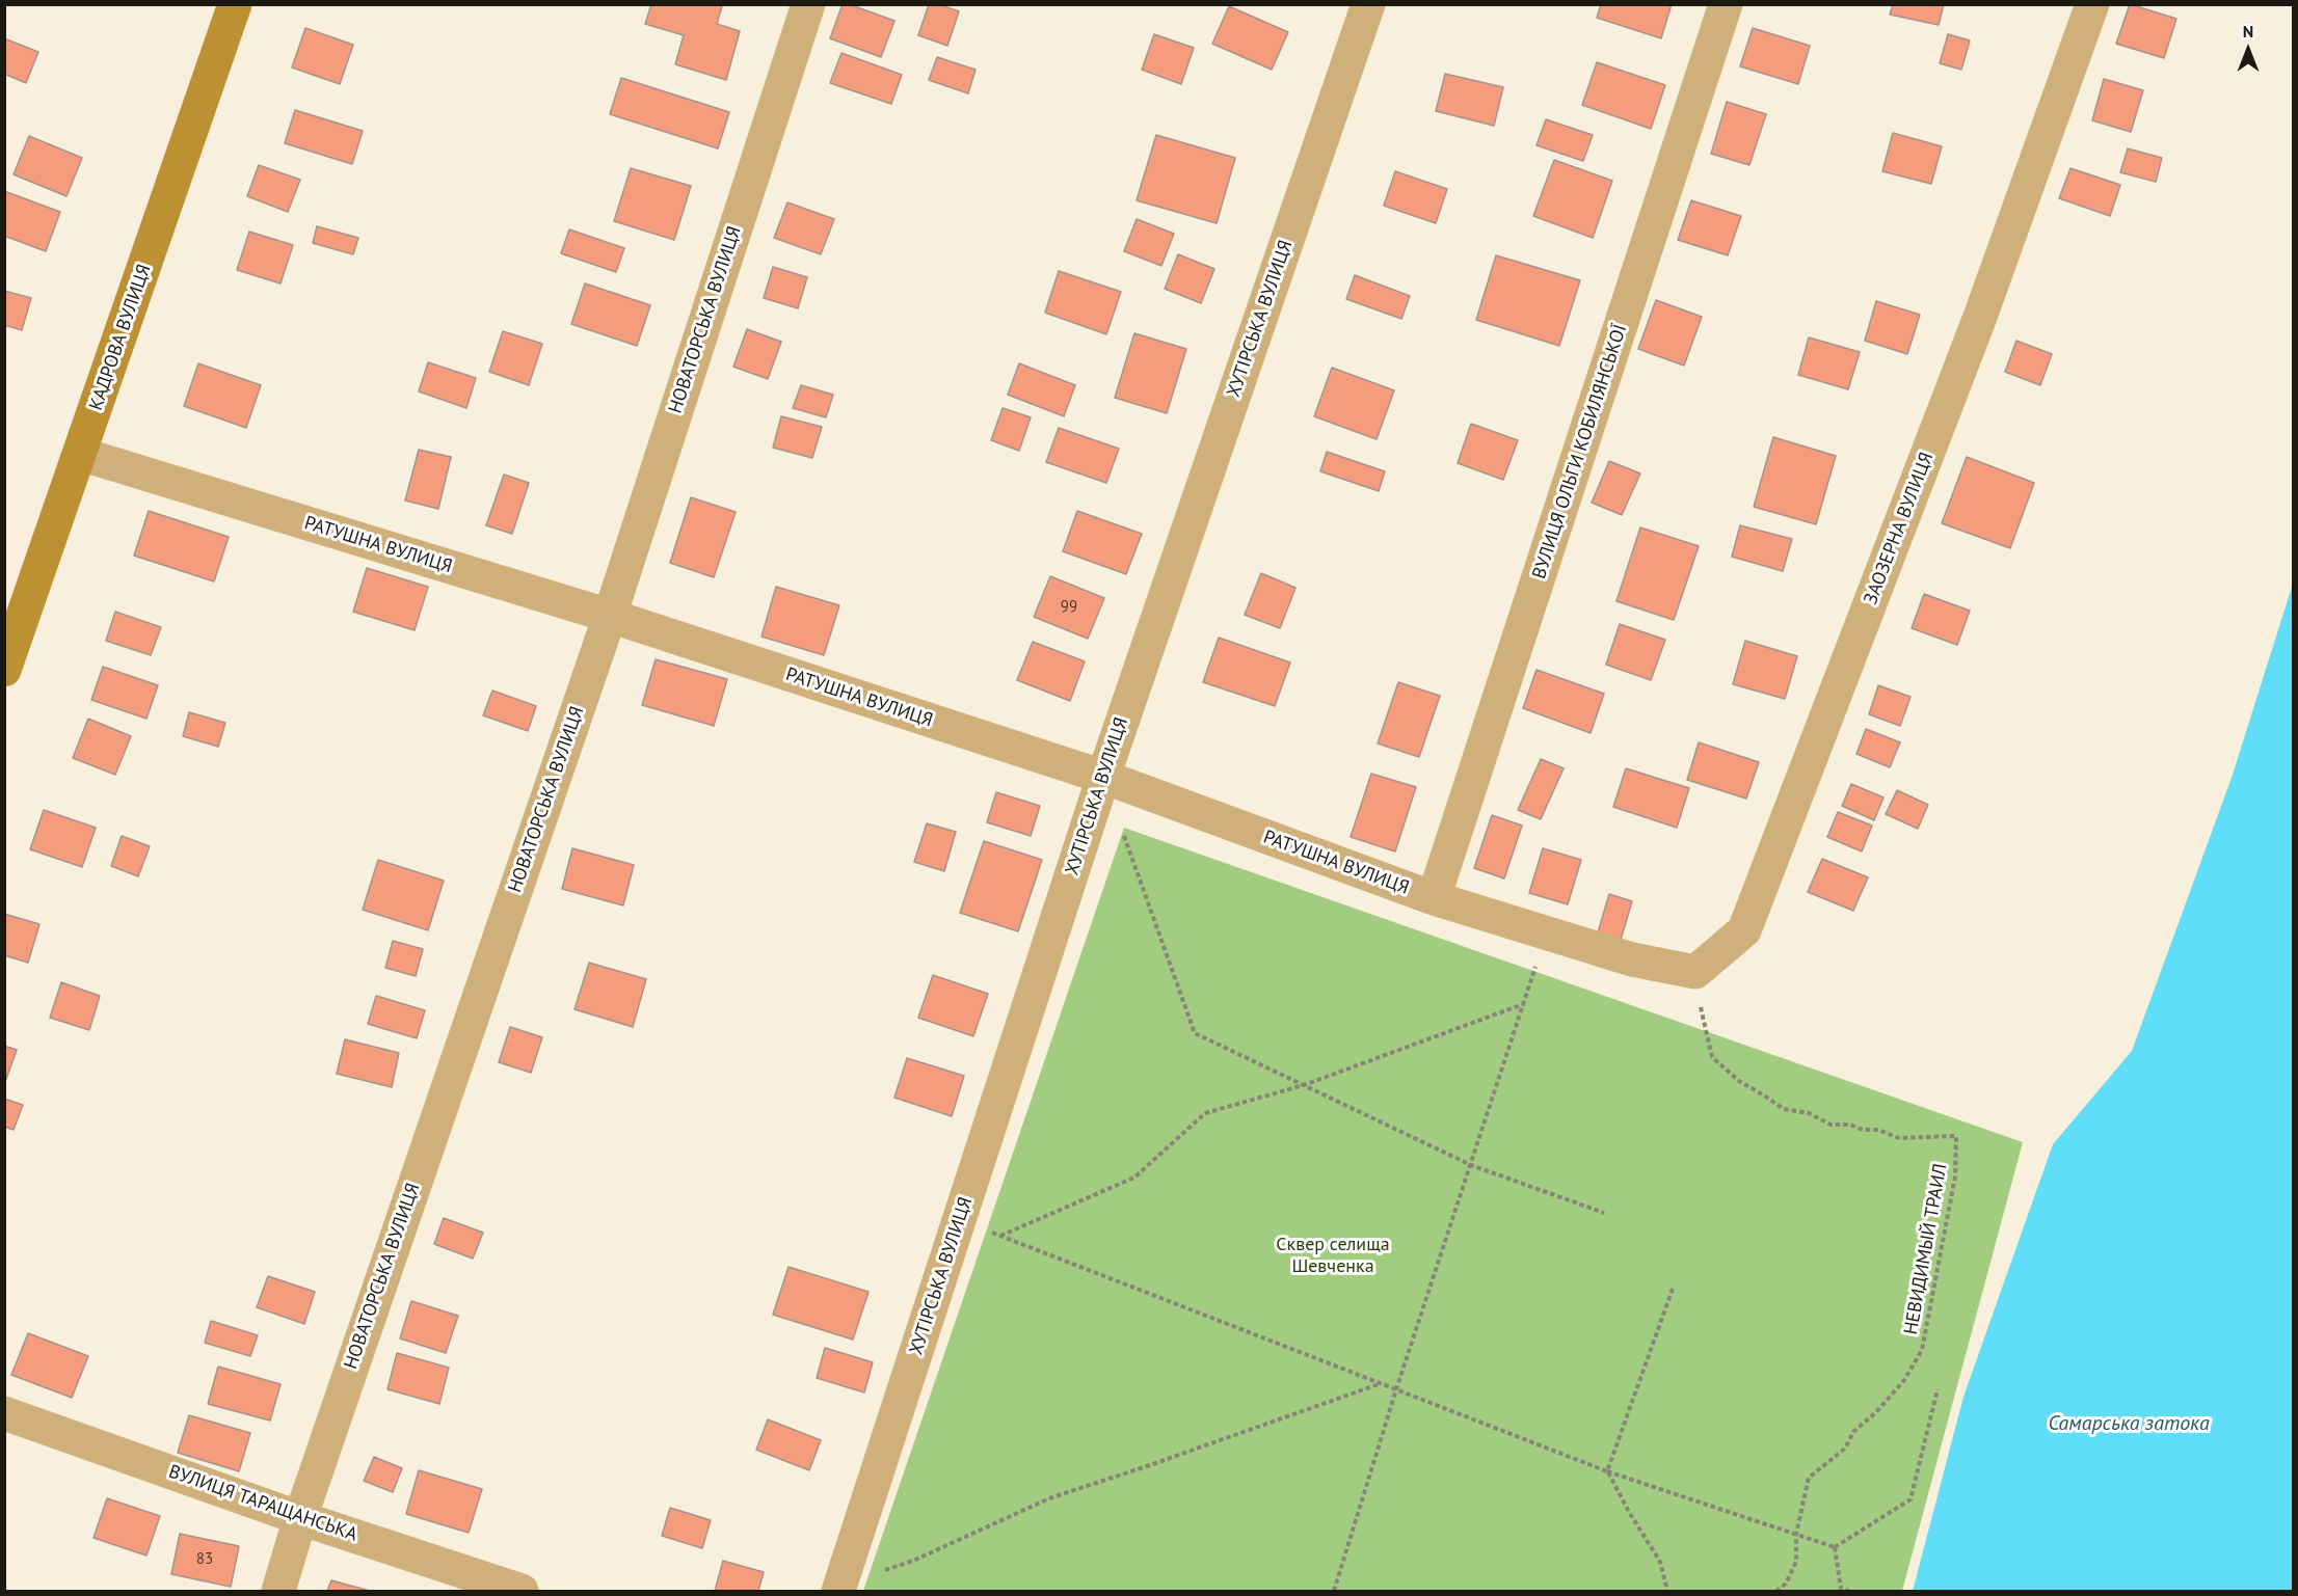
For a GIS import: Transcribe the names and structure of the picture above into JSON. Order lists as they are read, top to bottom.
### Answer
{
  "streets": {
    "street": [
      "ХУТІРСЬКА ВУЛИЦЯ",
      "НОВАТОРСЬКА ВУЛИЦЯ",
      "КАДРОВА ВУЛИЦЯ",
      "ВУЛИЦЯ ОЛЬГИ КОБИЛЯНСЬКОЇ",
      "ЗАОЗЕРНА ВУЛИЦЯ",
      "РАТУШНА ВУЛИЦЯ",
      "ВУЛИЦЯ ТАРАЩАНСЬКА"
    ],
    "path": ["НЕВИДИМЫЙ ТРАИЛ"]
  },
  "crossings": [
    ["ХУТІРСЬКА ВУЛИЦЯ", "РАТУШНА ВУЛИЦЯ"],
    ["НОВАТОРСЬКА ВУЛИЦЯ", "РАТУШНА ВУЛИЦЯ"],
    ["НОВАТОРСЬКА ВУЛИЦЯ", "ВУЛИЦЯ ТАРАЩАНСЬКА"],
    ["КАДРОВА ВУЛИЦЯ", "РАТУШНА ВУЛИЦЯ"],
    ["ВУЛИЦЯ ОЛЬГИ КОБИЛЯНСЬКОЇ", "РАТУШНА ВУЛИЦЯ"],
    ["ЗАОЗЕРНА ВУЛИЦЯ", "РАТУШНА ВУЛИЦЯ"],
    ["ЗАОЗЕРНА ВУЛИЦЯ", "НЕВИДИМЫЙ ТРАИЛ"],
    ["РАТУШНА ВУЛИЦЯ", "НЕВИДИМЫЙ ТРАИЛ"]
  ],
  "water": ["Самарська затока"],
  "parks": ["Сквер селища Шевченка"],
  "house_numbers": ["99", "83"],
  "north": "top"
}
